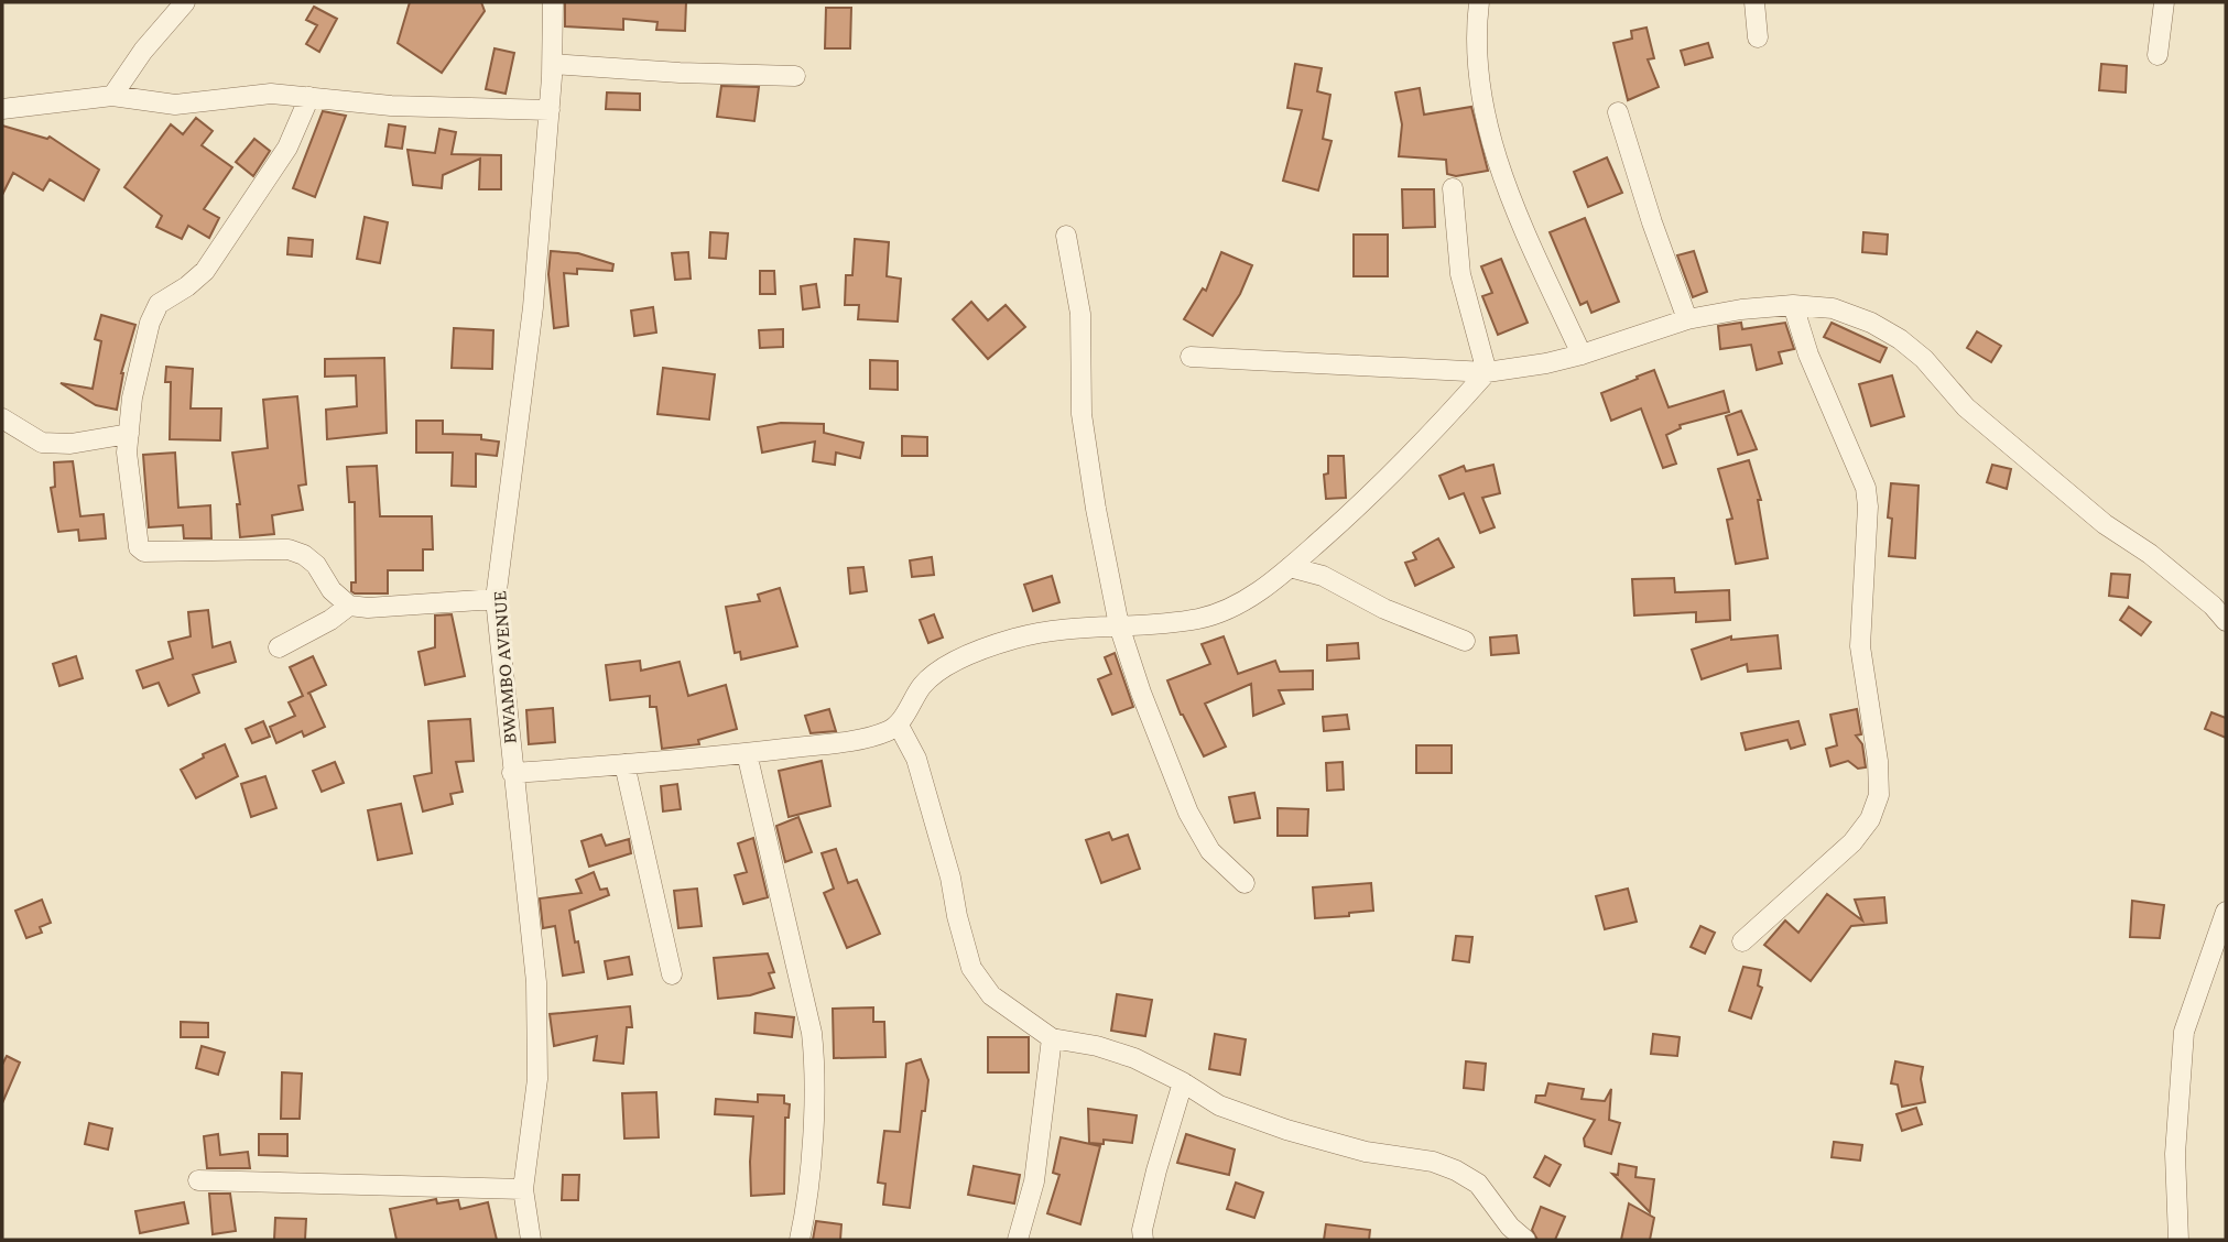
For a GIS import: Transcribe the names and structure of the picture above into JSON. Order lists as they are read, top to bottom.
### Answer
{
  "streets": {
    "street": ["BWAMBO AVENUE"]
  }
}
